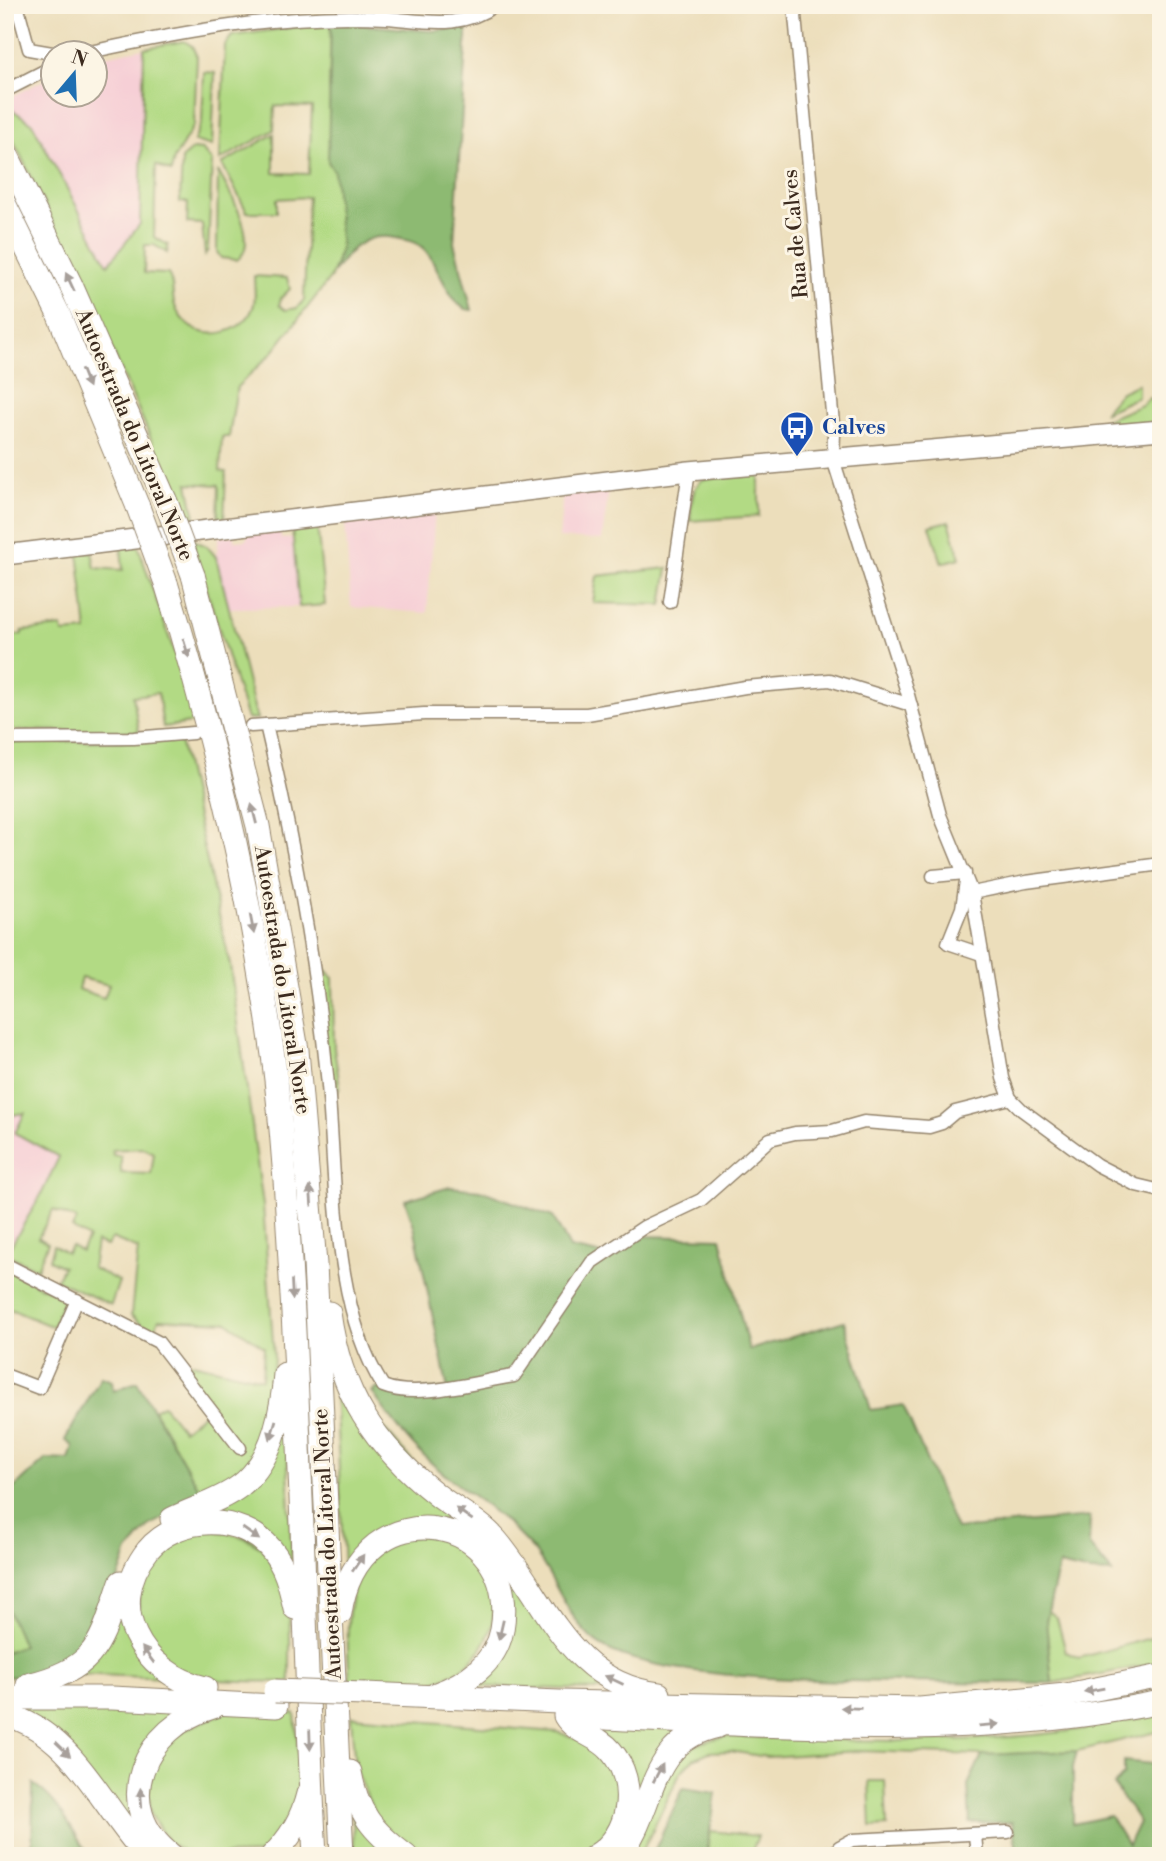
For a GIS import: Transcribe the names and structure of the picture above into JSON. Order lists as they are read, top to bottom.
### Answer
{
  "streets": {
    "highway": ["Autoestrada do Litoral Norte"],
    "street": ["Rua de Calves"]
  },
  "places": {
    "bus stop": ["Calves"]
  },
  "north": "top"
}
